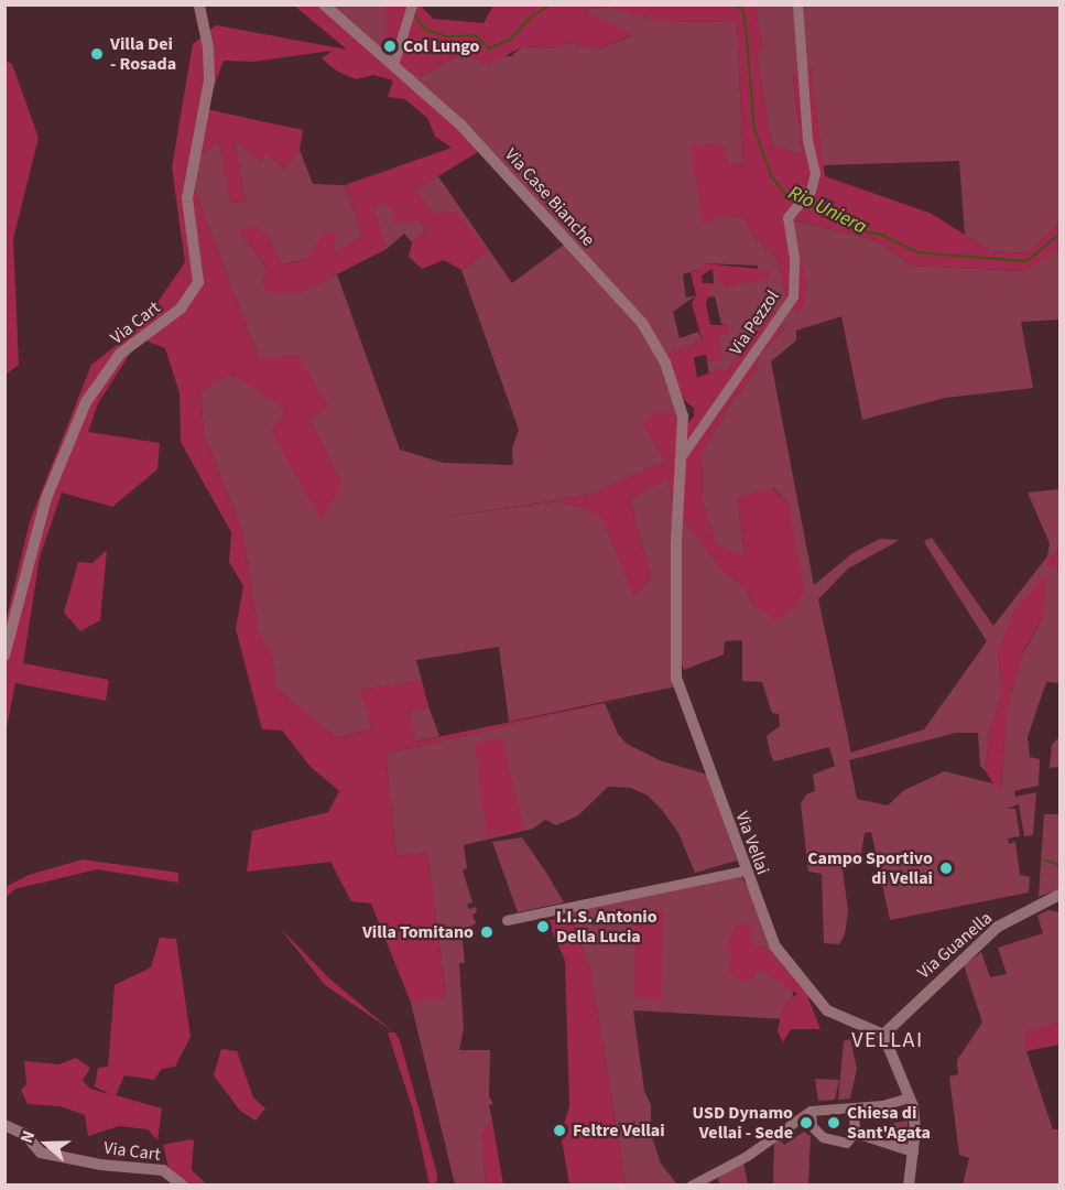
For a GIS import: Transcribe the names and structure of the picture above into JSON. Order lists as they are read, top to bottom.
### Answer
{
  "streets": {
    "street": [
      "Via Case Bianche",
      "Via Cart",
      "Via Pezzol",
      "Via Vellai",
      "Via Guanella"
    ]
  },
  "crossings": [
    ["Via Case Bianche", "Via Pezzol"],
    ["Via Case Bianche", "Via Vellai"],
    ["Via Pezzol", "Via Vellai"],
    ["Via Vellai", "Via Guanella"]
  ],
  "districts": ["VELLAI"],
  "water": ["Rio Uniera"],
  "places": [
    "Col Lungo",
    "Villa Dei - Rosada",
    "Campo Sportivo di Vellai",
    "I.I.S. Antonio Della Lucia",
    "Villa Tomitano",
    "USD Dynamo Vellai - Sede",
    "Chiesa di Sant'Agata",
    "Feltre Vellai"
  ],
  "north": "left"
}
